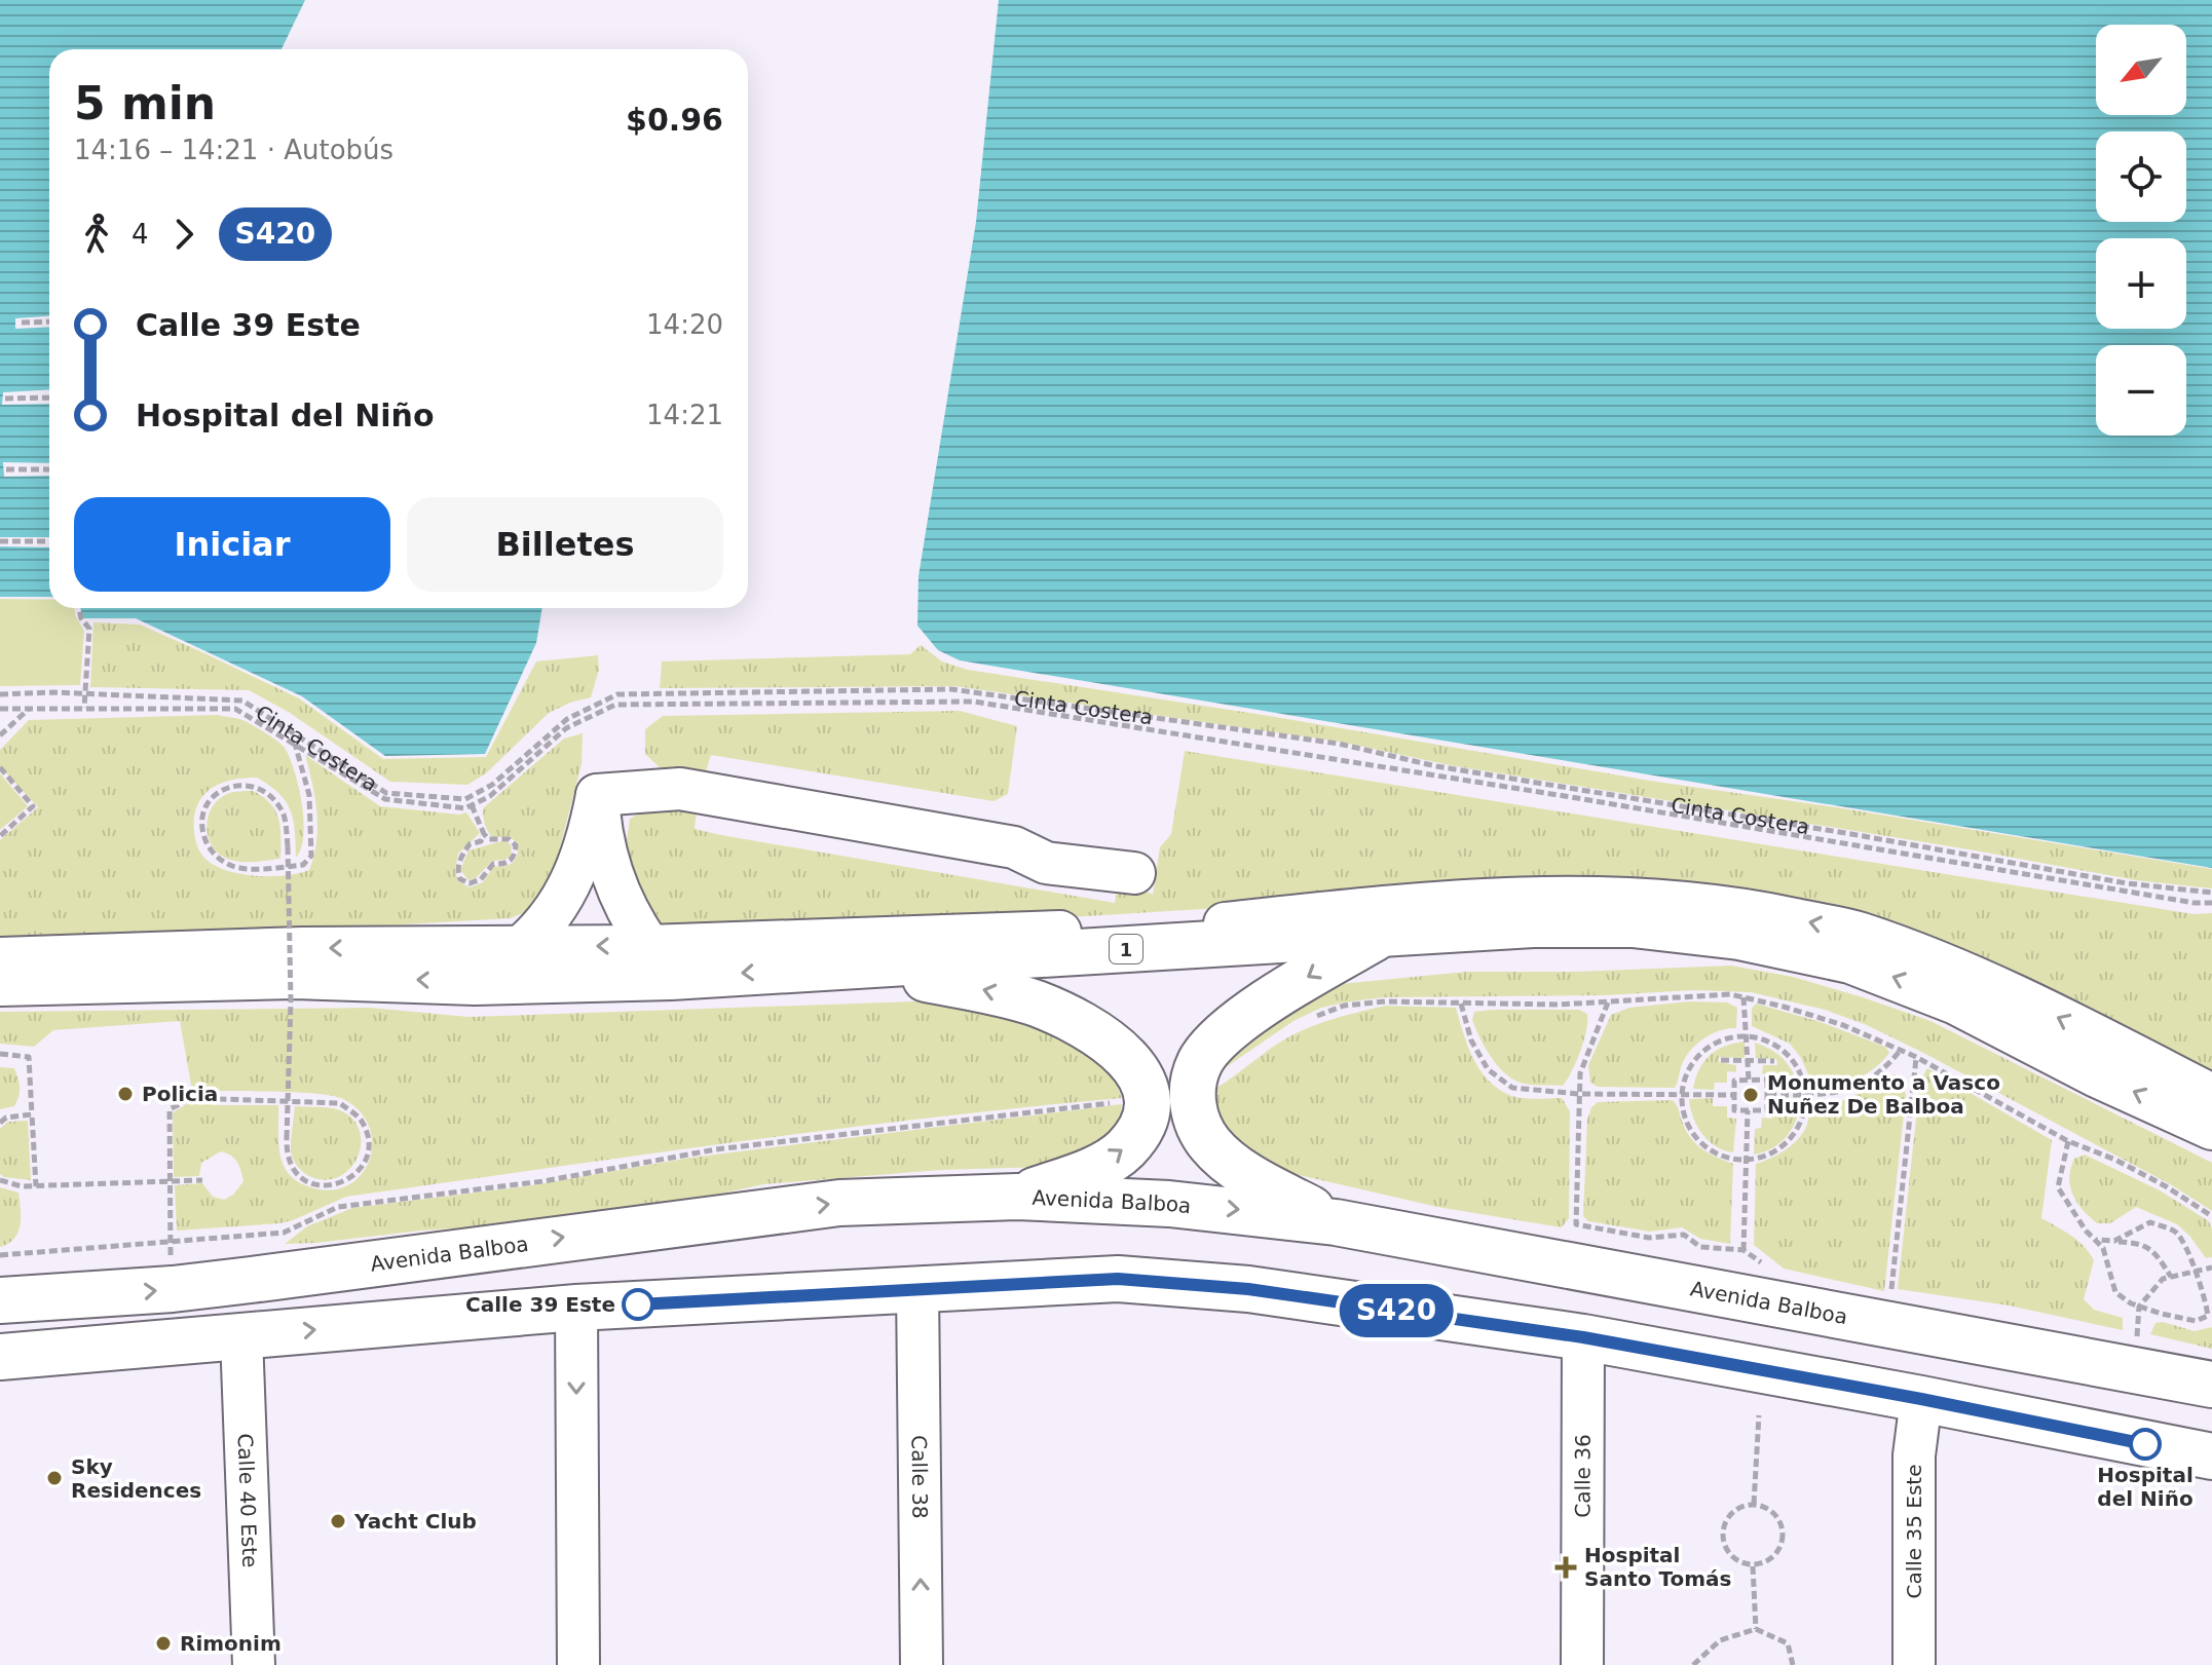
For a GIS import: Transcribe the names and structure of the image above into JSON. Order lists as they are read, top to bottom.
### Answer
{
  "streets": {
    "main road": ["1", "Avenida Balboa"],
    "street": [
      "Calle 38",
      "Calle 36",
      "Calle 40 Este",
      "Calle 35 Este"
    ],
    "path": ["Cinta Costera"]
  },
  "places": {
    "other": [
      "Policia",
      "Monumento a Vasco Nuñez De Balboa",
      "Calle 39 Este",
      "Hospital del Niño",
      "Sky Residences",
      "Yacht Club",
      "Rimonim"
    ],
    "health": ["Hospital Santo Tomás"]
  },
  "lines": ["bus line S420"],
  "north": "bottom left",
  "page": {
    "on_map": "S420",
    "map_buttons": ["+", "−"],
    "heading": ["5 min", "14:16 – 14:21 · Autobús", "$0.96"],
    "legs": ["4", "S420"],
    "list": [
      {
        "name": "Calle 39 Este",
        "value": "14:20"
      },
      {
        "name": "Hospital del Niño",
        "value": "14:21"
      }
    ],
    "buttons": ["Iniciar", "Billetes"]
  }
}
